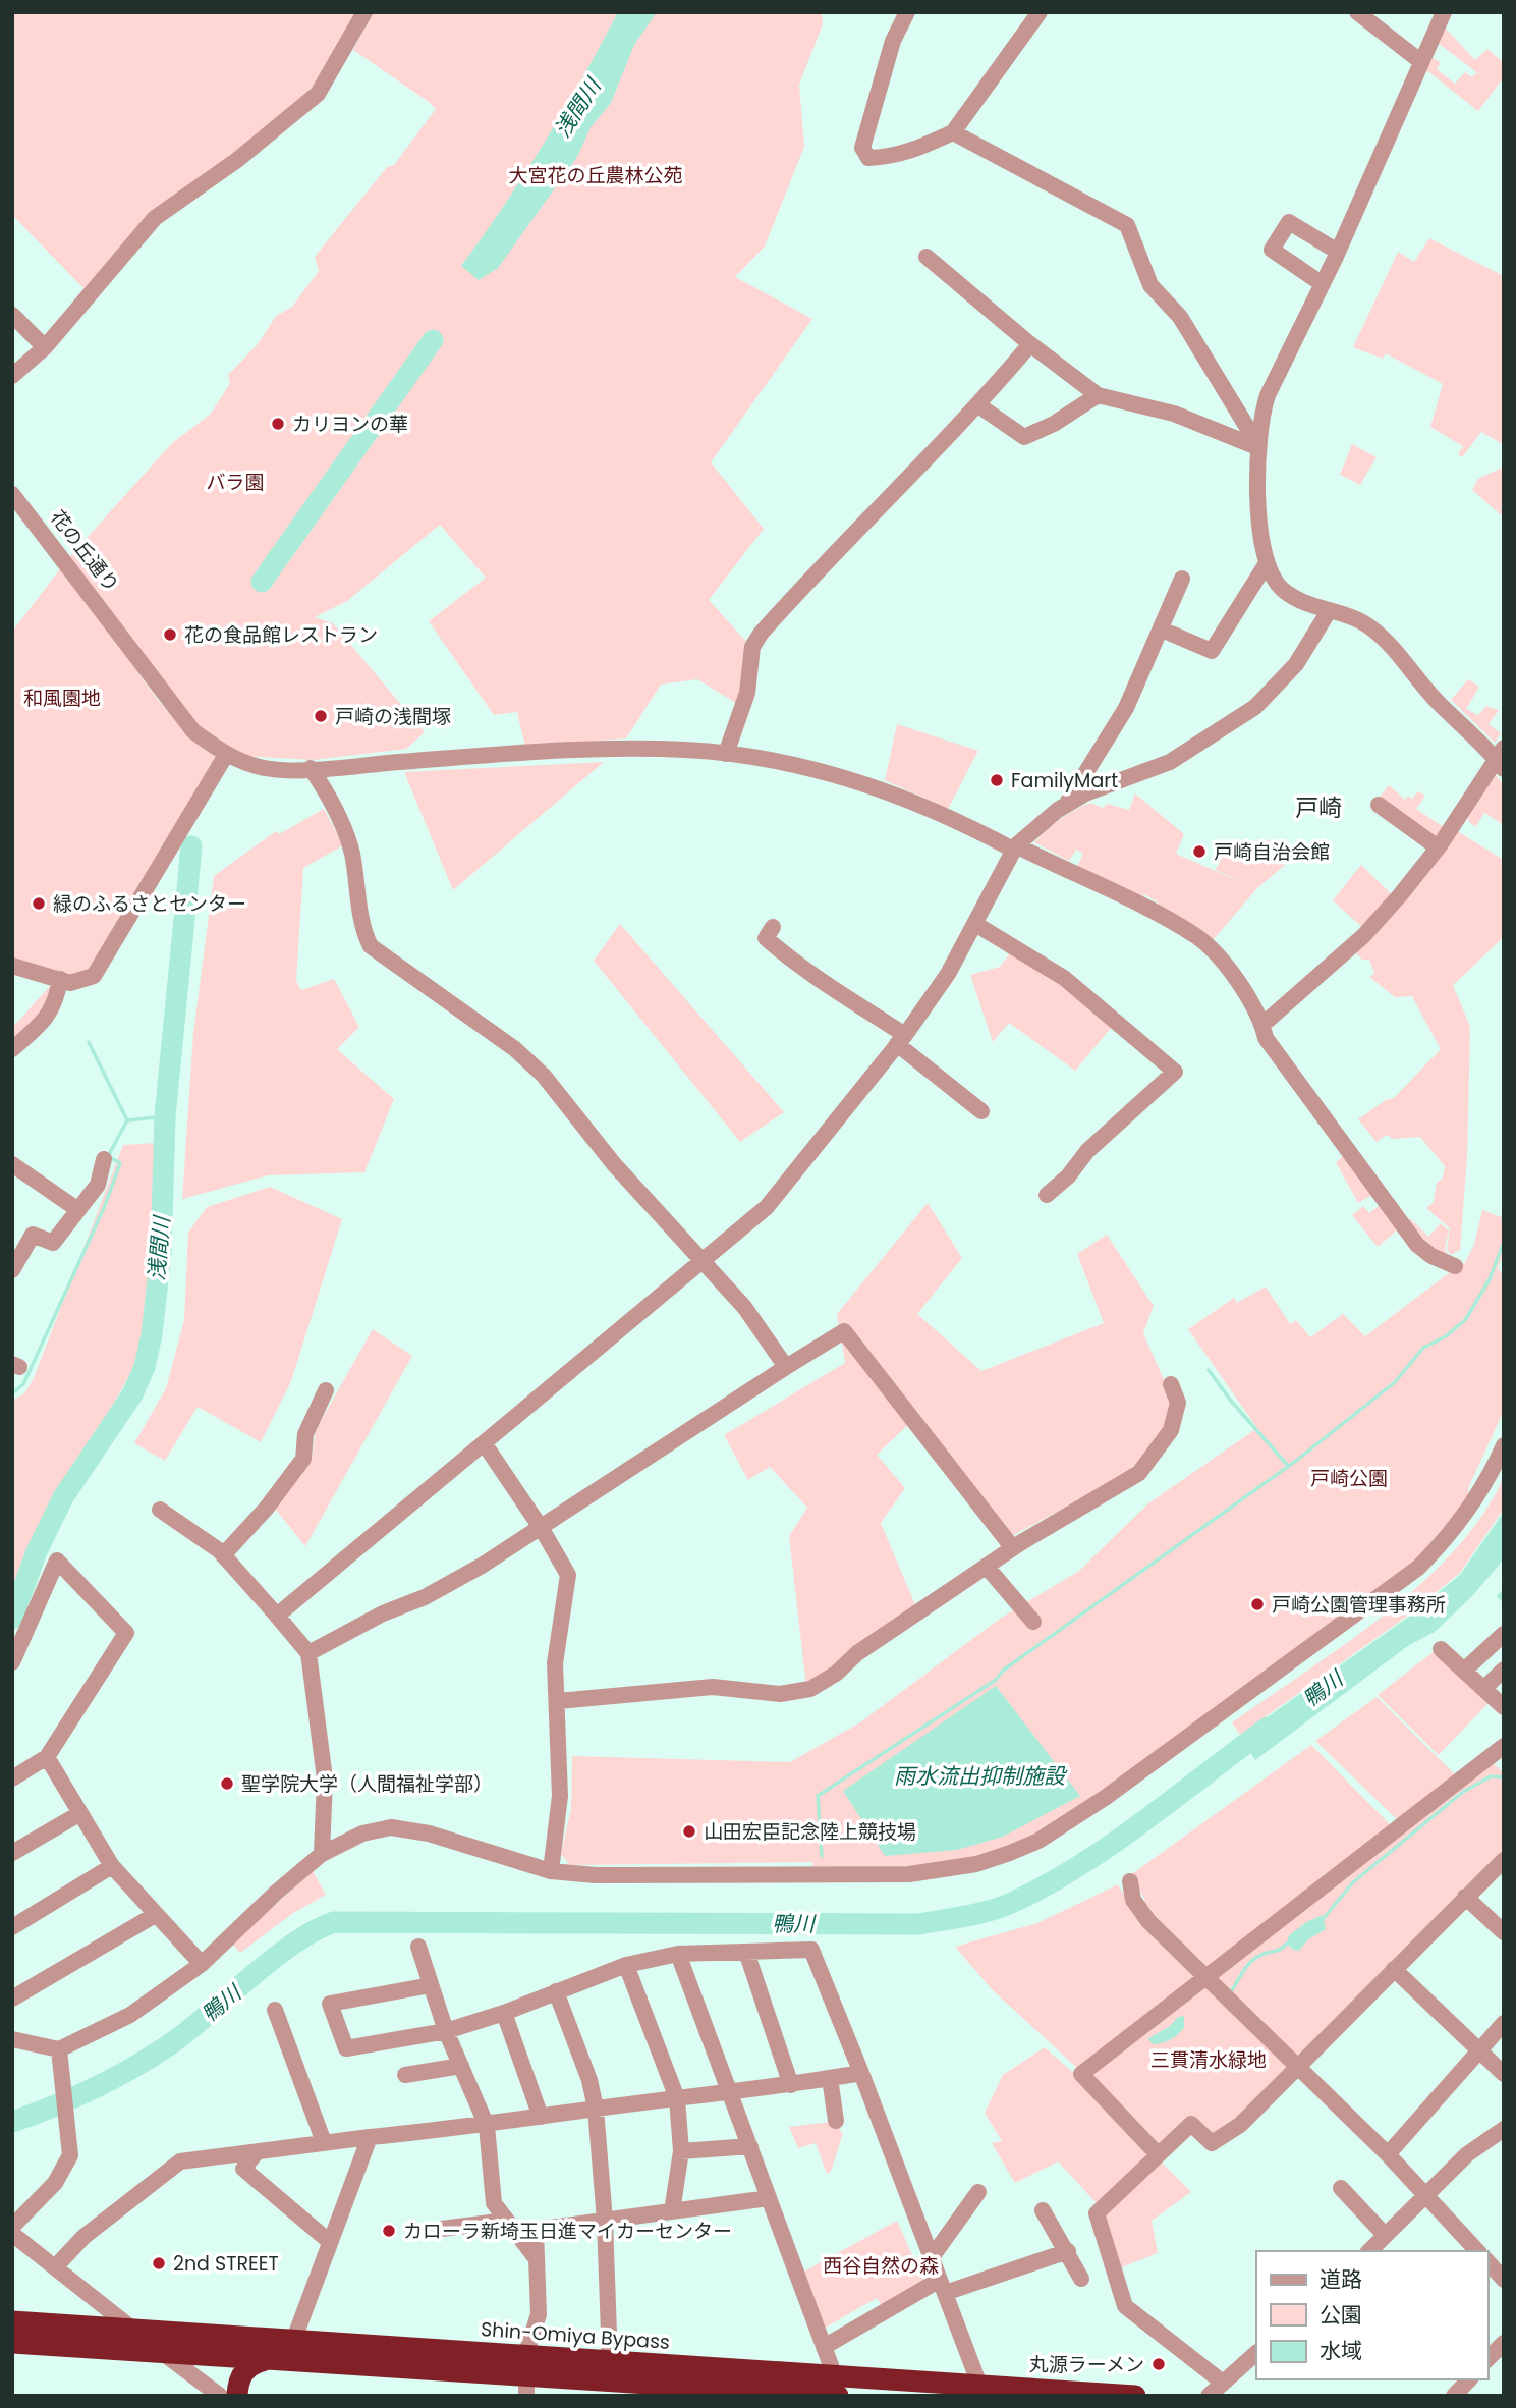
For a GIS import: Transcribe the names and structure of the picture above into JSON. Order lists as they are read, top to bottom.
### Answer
{
  "streets": {
    "highway": ["Shin-Omiya Bypass"],
    "street": ["花の丘通り"]
  },
  "districts": ["戸崎"],
  "water": ["浅間川", "鴨川", "雨水流出抑制施設"],
  "parks": [
    "大宮花の丘農林公苑",
    "バラ園",
    "和風園地",
    "戸崎公園",
    "三貫清水緑地",
    "西谷自然の森"
  ],
  "places": [
    "カリヨンの華",
    "花の食品館レストラン",
    "戸崎の浅間塚",
    "FamilyMart",
    "戸崎自治会館",
    "緑のふるさとセンター",
    "戸崎公園管理事務所",
    "聖学院大学（人間福祉学部）",
    "山田宏臣記念陸上競技場",
    "カローラ新埼玉日進マイカーセンター",
    "2nd STREET",
    "丸源ラーメン"
  ],
  "legend": ["道路", "公園", "水域"]
}
